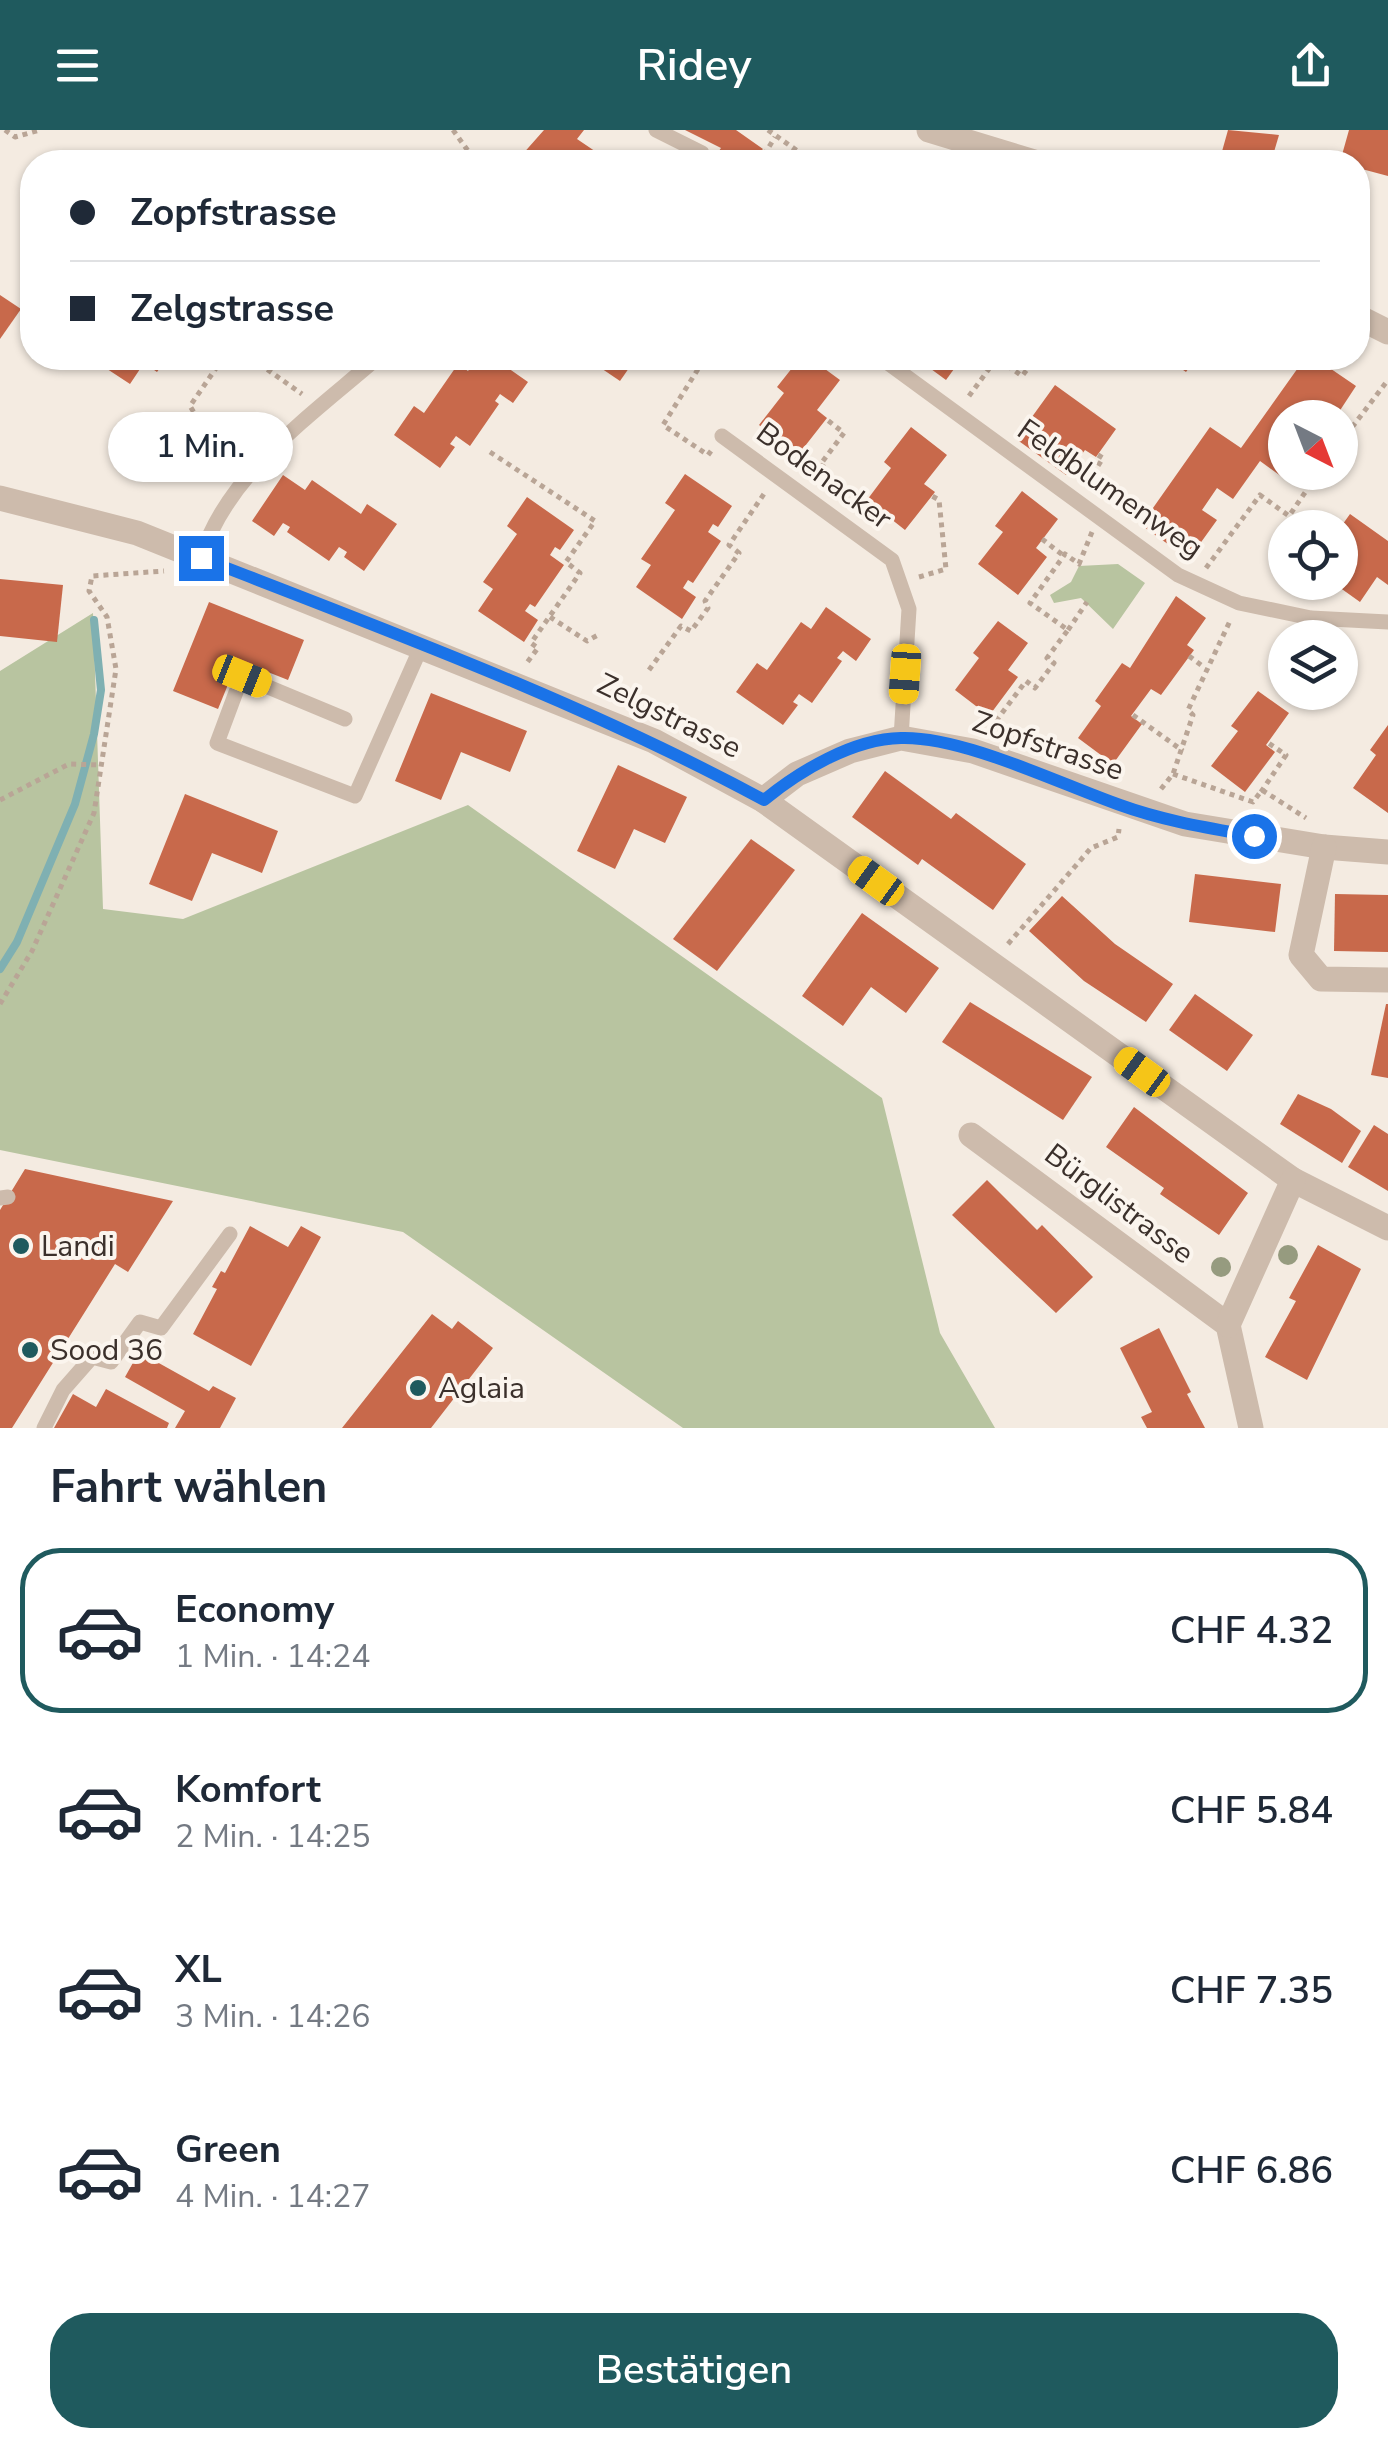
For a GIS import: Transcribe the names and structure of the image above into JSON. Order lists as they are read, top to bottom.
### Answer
{
  "streets": {
    "street": ["Zelgstrasse", "Zopfstrasse", "Bürglistrasse"],
    "lane": ["Bodenacker", "Feldblumenweg"]
  },
  "crossings": [
    ["Bodenacker", "Zopfstrasse"],
    ["Zelgstrasse", "Zopfstrasse"]
  ],
  "places": ["Landi", "Sood 36", "Aglaia"],
  "north": "bottom right",
  "page": {
    "header": "Ridey",
    "banner": ["Zopfstrasse", "Zelgstrasse"],
    "bubble": "1 Min.",
    "heading": "Fahrt wählen",
    "list": [
      {
        "name": "Economy",
        "note": "1 Min. · 14:24",
        "value": "CHF 4.32"
      },
      {
        "name": "Komfort",
        "note": "2 Min. · 14:25",
        "value": "CHF 5.84"
      },
      {
        "name": "XL",
        "note": "3 Min. · 14:26",
        "value": "CHF 7.35"
      },
      {
        "name": "Green",
        "note": "4 Min. · 14:27",
        "value": "CHF 6.86"
      }
    ],
    "buttons": "Bestätigen"
  }
}
